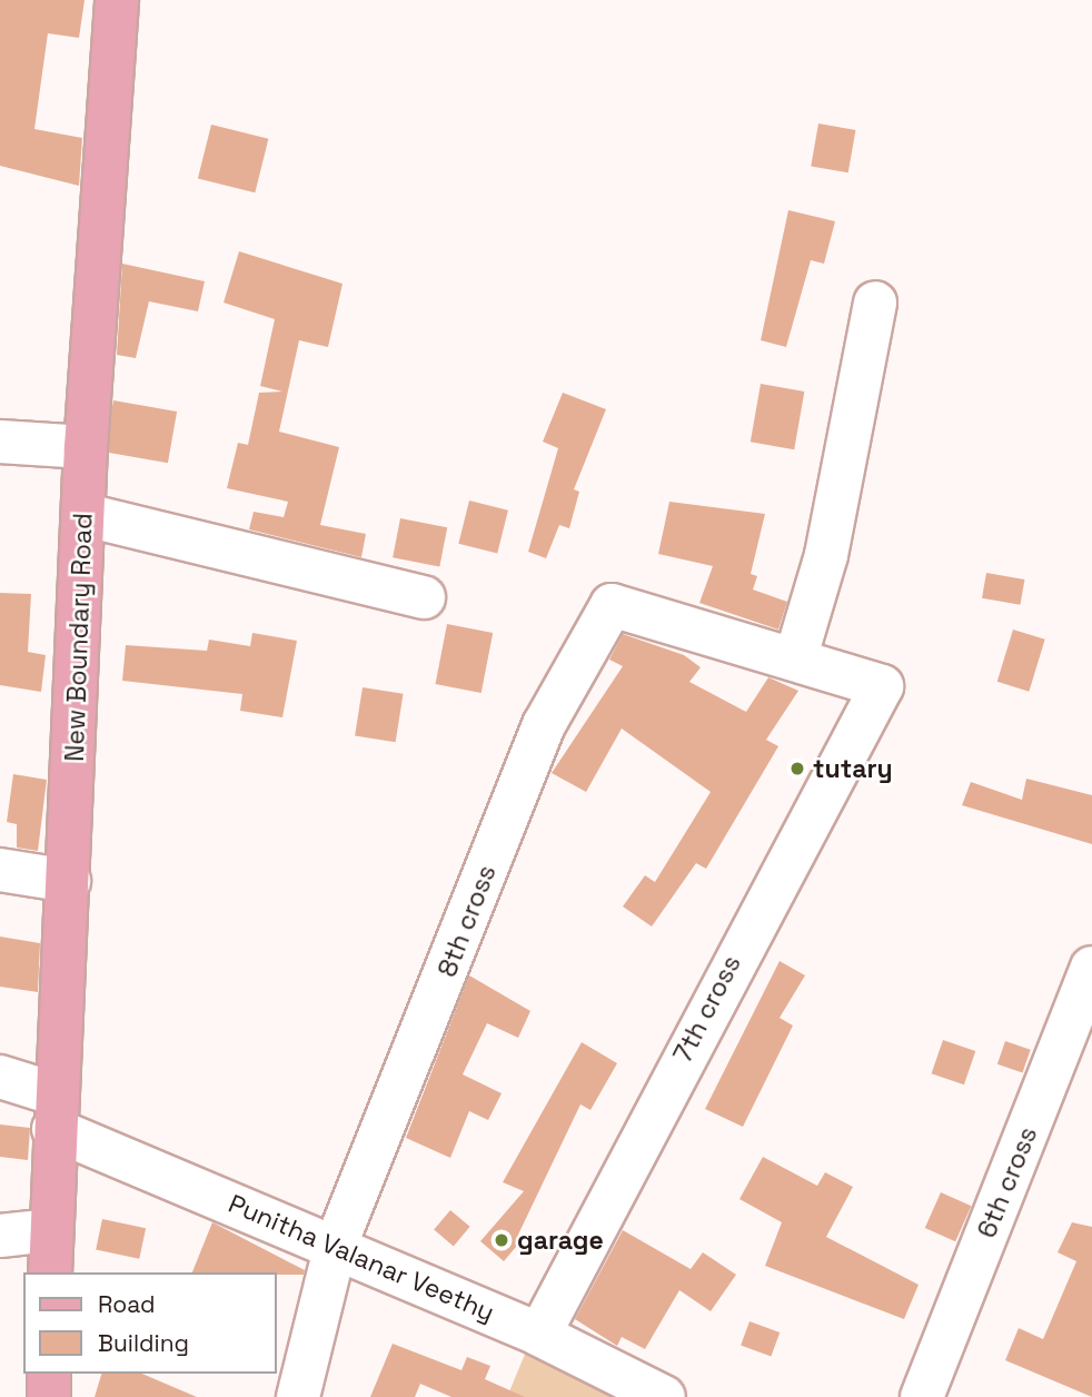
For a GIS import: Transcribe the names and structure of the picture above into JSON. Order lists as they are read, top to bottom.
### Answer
{
  "streets": {
    "main road": ["New Boundary Road"],
    "street": [
      "8th cross",
      "7th cross",
      "6th cross",
      "Punitha Valanar Veethy"
    ]
  },
  "crossings": [
    ["New Boundary Road", "Punitha Valanar Veethy"],
    ["8th cross", "7th cross"],
    ["8th cross", "Punitha Valanar Veethy"],
    ["7th cross", "Punitha Valanar Veethy"]
  ],
  "places": ["tutary", "garage"],
  "legend": ["Road", "Building"]
}
